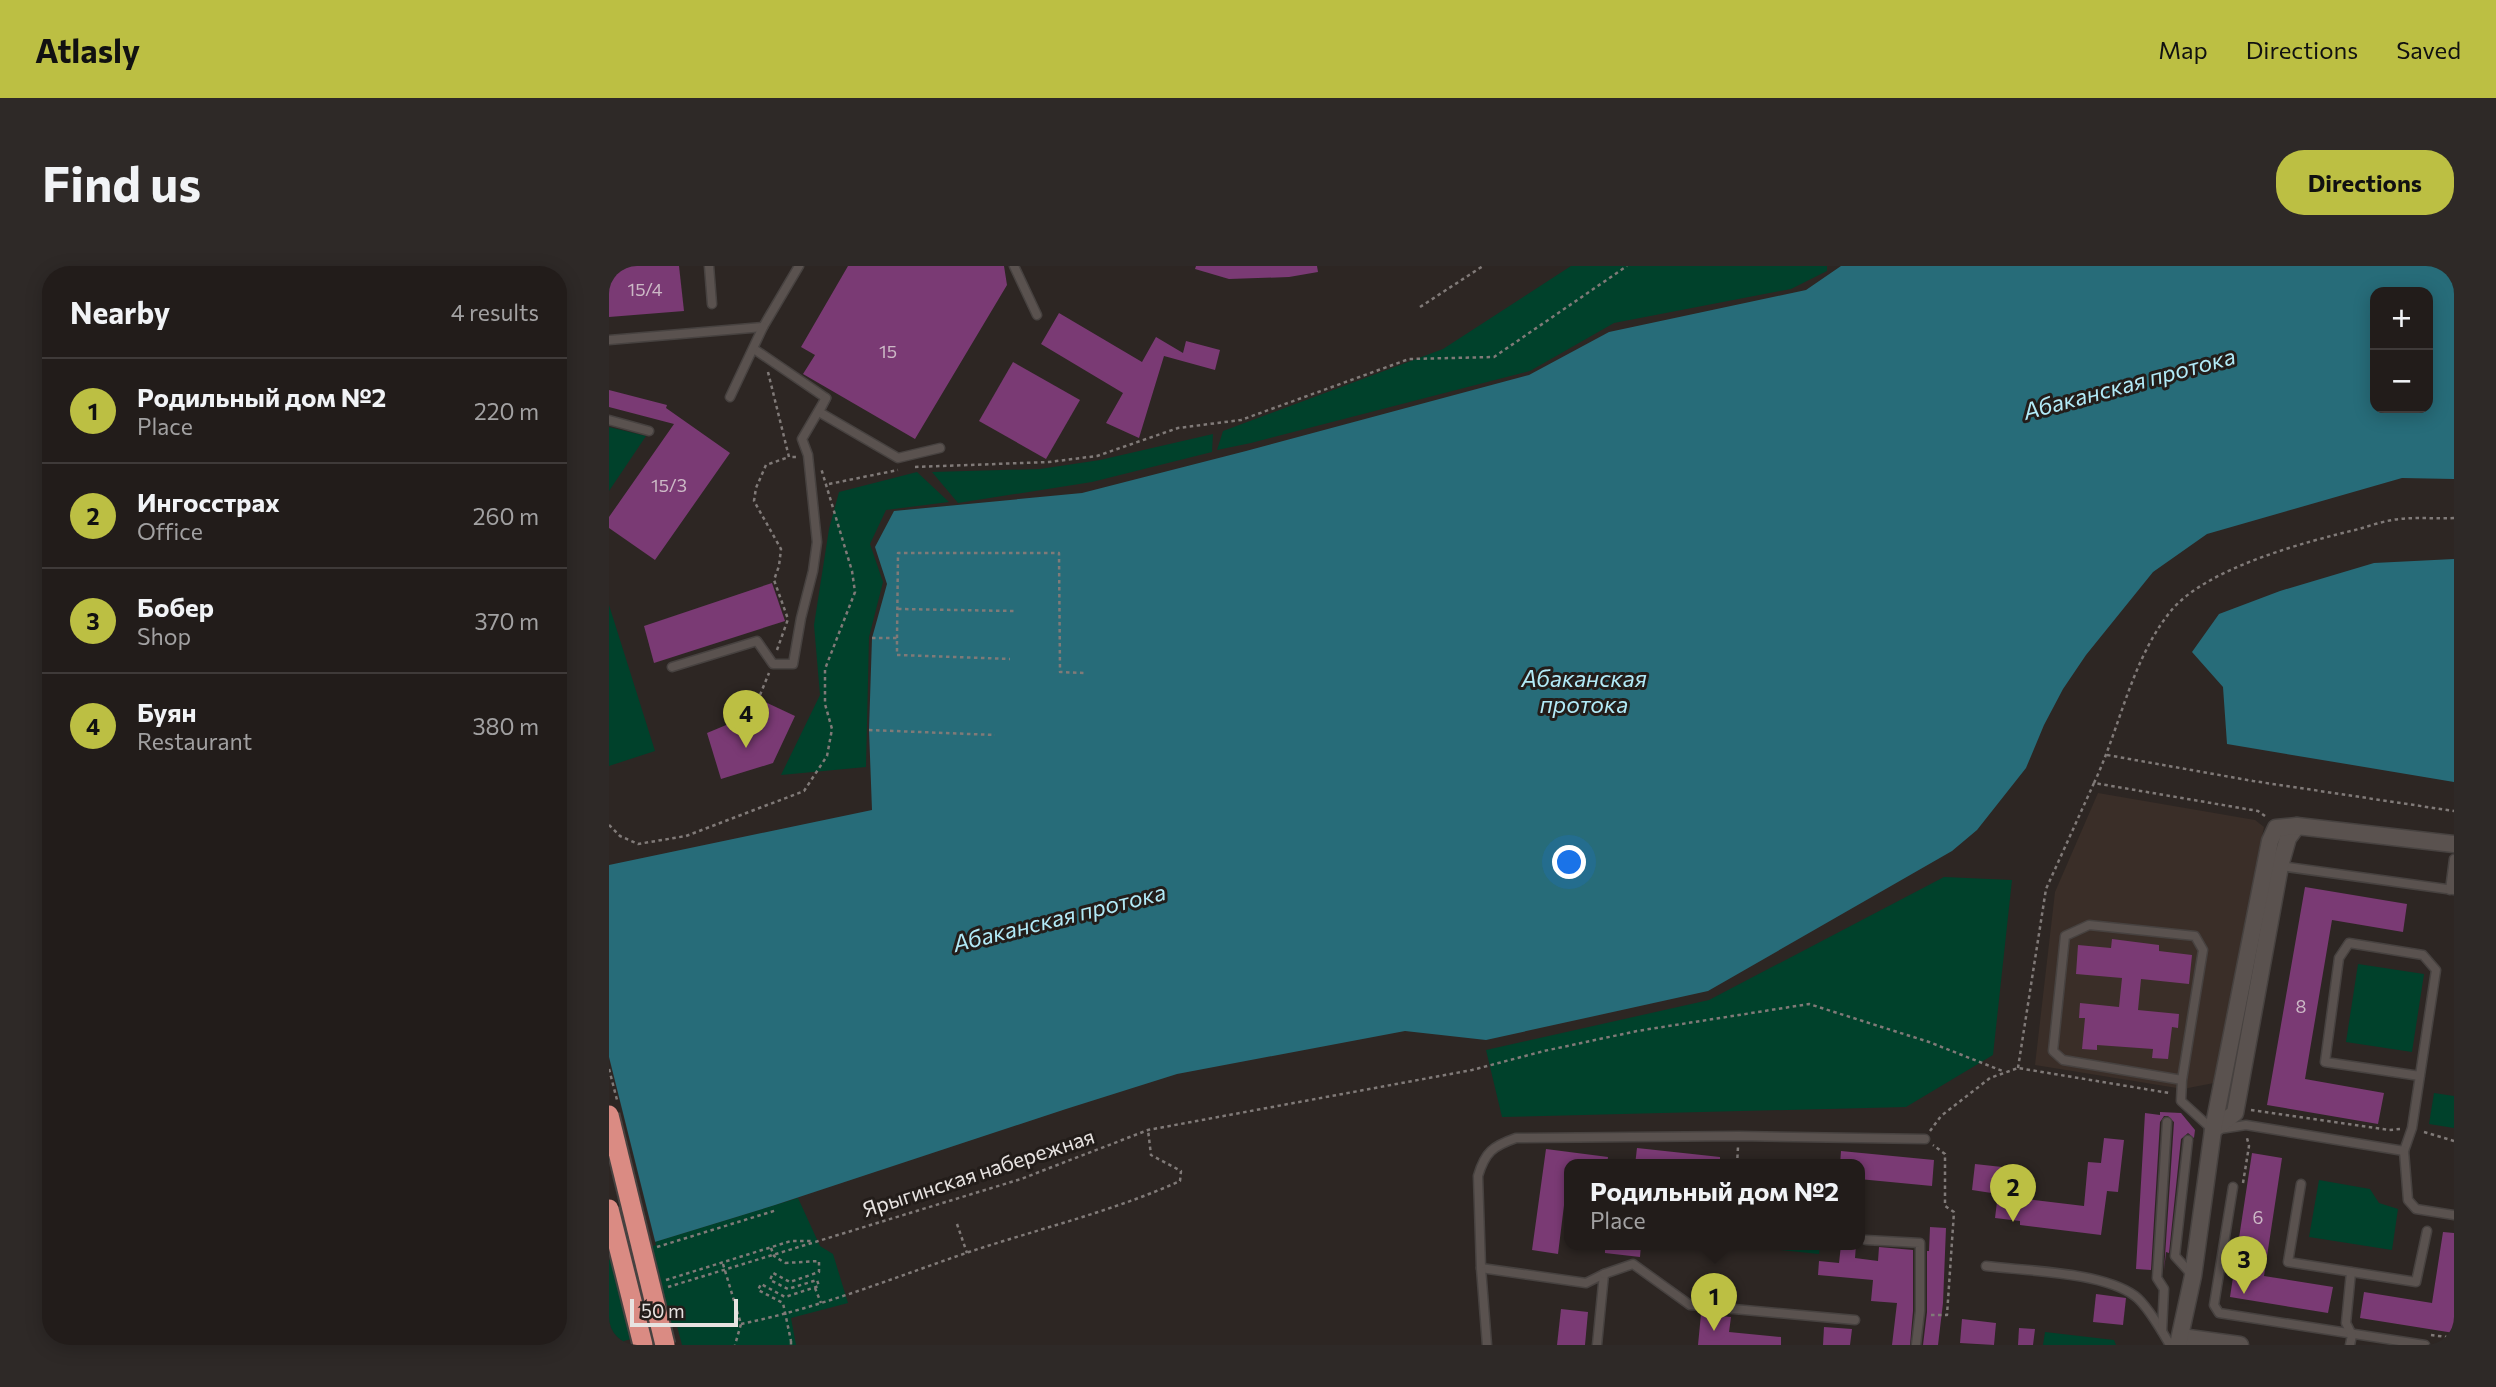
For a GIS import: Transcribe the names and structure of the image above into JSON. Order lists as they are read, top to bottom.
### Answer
{
  "streets": {
    "path": ["Ярыгинская набережная"]
  },
  "water": ["Абаканская протока"],
  "house_numbers": [
    "15/4",
    "15",
    "15/3",
    "8",
    "6"
  ],
  "scale_bar": "50 m",
  "page": {
    "header": "Atlasly",
    "nav": ["Map", "Directions", "Saved"],
    "buttons": "Directions",
    "title": "Find us",
    "heading": ["Nearby", "4 results"],
    "map_buttons": ["+", "−"],
    "list": [
      {
        "mark": "1",
        "name": "Родильный дом №2",
        "note": "Place",
        "value": "220 m"
      },
      {
        "mark": "2",
        "name": "Ингосстрах",
        "note": "Office",
        "value": "260 m"
      },
      {
        "mark": "3",
        "name": "Бобер",
        "note": "Shop",
        "value": "370 m"
      },
      {
        "mark": "4",
        "name": "Буян",
        "note": "Restaurant",
        "value": "380 m"
      }
    ],
    "pins": [
      "4",
      "2",
      "3",
      "1"
    ],
    "popup": ["Родильный дом №2", "Place"],
    "scale": "50 m"
  }
}
